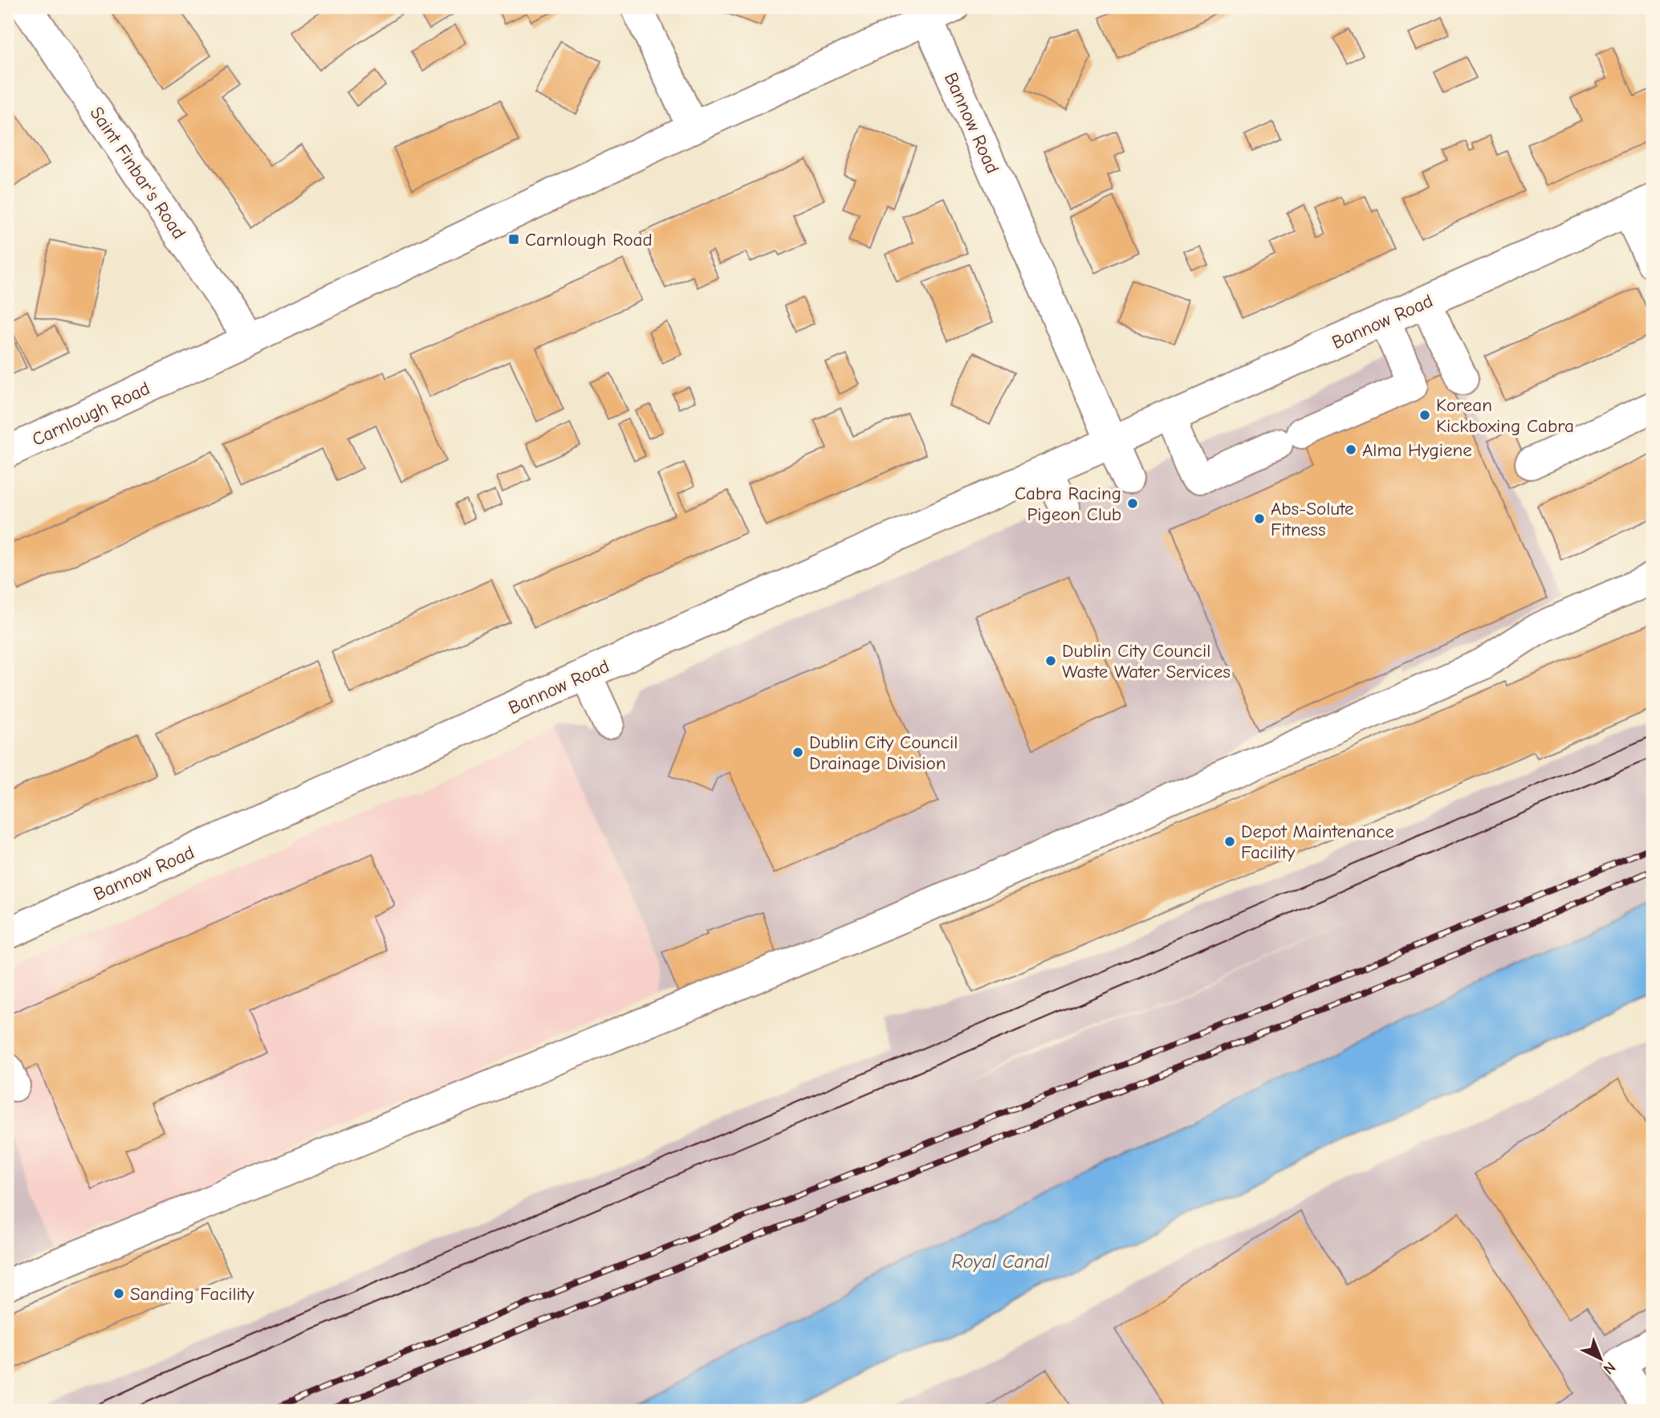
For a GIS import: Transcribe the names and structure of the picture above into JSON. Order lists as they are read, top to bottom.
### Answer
{
  "streets": {
    "street": ["Bannow Road", "Saint Finbar's Road", "Carnlough Road"]
  },
  "crossings": [
    ["Bannow Road", "Carnlough Road"],
    ["Saint Finbar's Road", "Carnlough Road"]
  ],
  "water": ["Royal Canal"],
  "places": {
    "transit": ["Carnlough Road"],
    "other": [
      "Korean Kickboxing Cabra",
      "Alma Hygiene",
      "Cabra Racing Pigeon Club",
      "Abs-Solute Fitness",
      "Dublin City Council Waste Water Services",
      "Dublin City Council Drainage Division",
      "Depot Maintenance Facility",
      "Sanding Facility"
    ]
  },
  "north": "bottom right"
}
